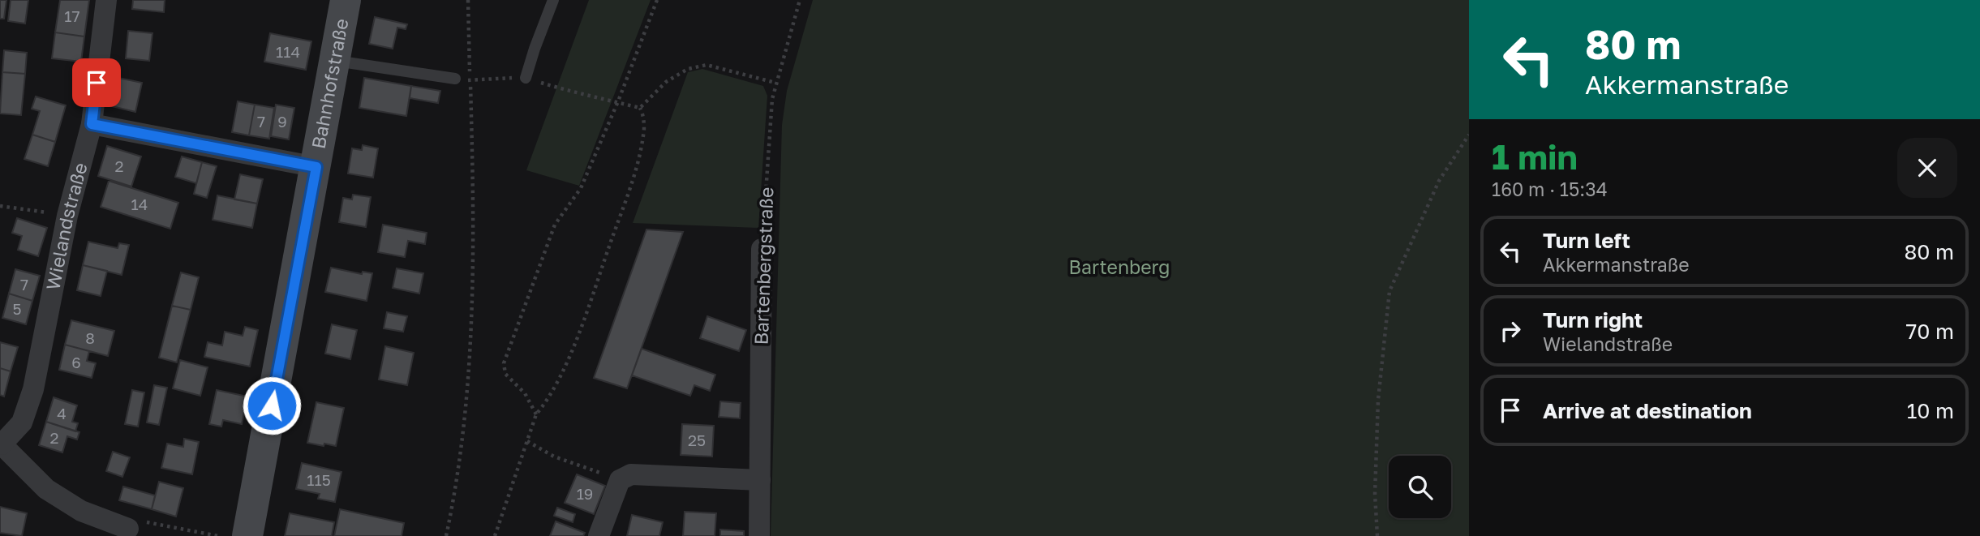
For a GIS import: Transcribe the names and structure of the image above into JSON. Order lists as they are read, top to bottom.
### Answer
{
  "streets": {
    "main road": ["Bahnhofstraße"],
    "street": ["Wielandstraße", "Bartenbergstraße"]
  },
  "parks": ["Bartenberg"],
  "house_numbers": [
    "17",
    "114",
    "7",
    "9",
    "2",
    "14",
    "7",
    "5",
    "8",
    "6",
    "4",
    "2",
    "25",
    "115",
    "19"
  ],
  "page": {
    "turn": ["80 m", "Akkermanstraße"],
    "heading": ["1 min", "160 m · 15:34"],
    "list": [
      {
        "name": "Turn left",
        "note": "Akkermanstraße",
        "value": "80 m"
      },
      {
        "name": "Turn right",
        "note": "Wielandstraße",
        "value": "70 m"
      },
      {
        "name": "Arrive at destination",
        "value": "10 m"
      }
    ]
  }
}
